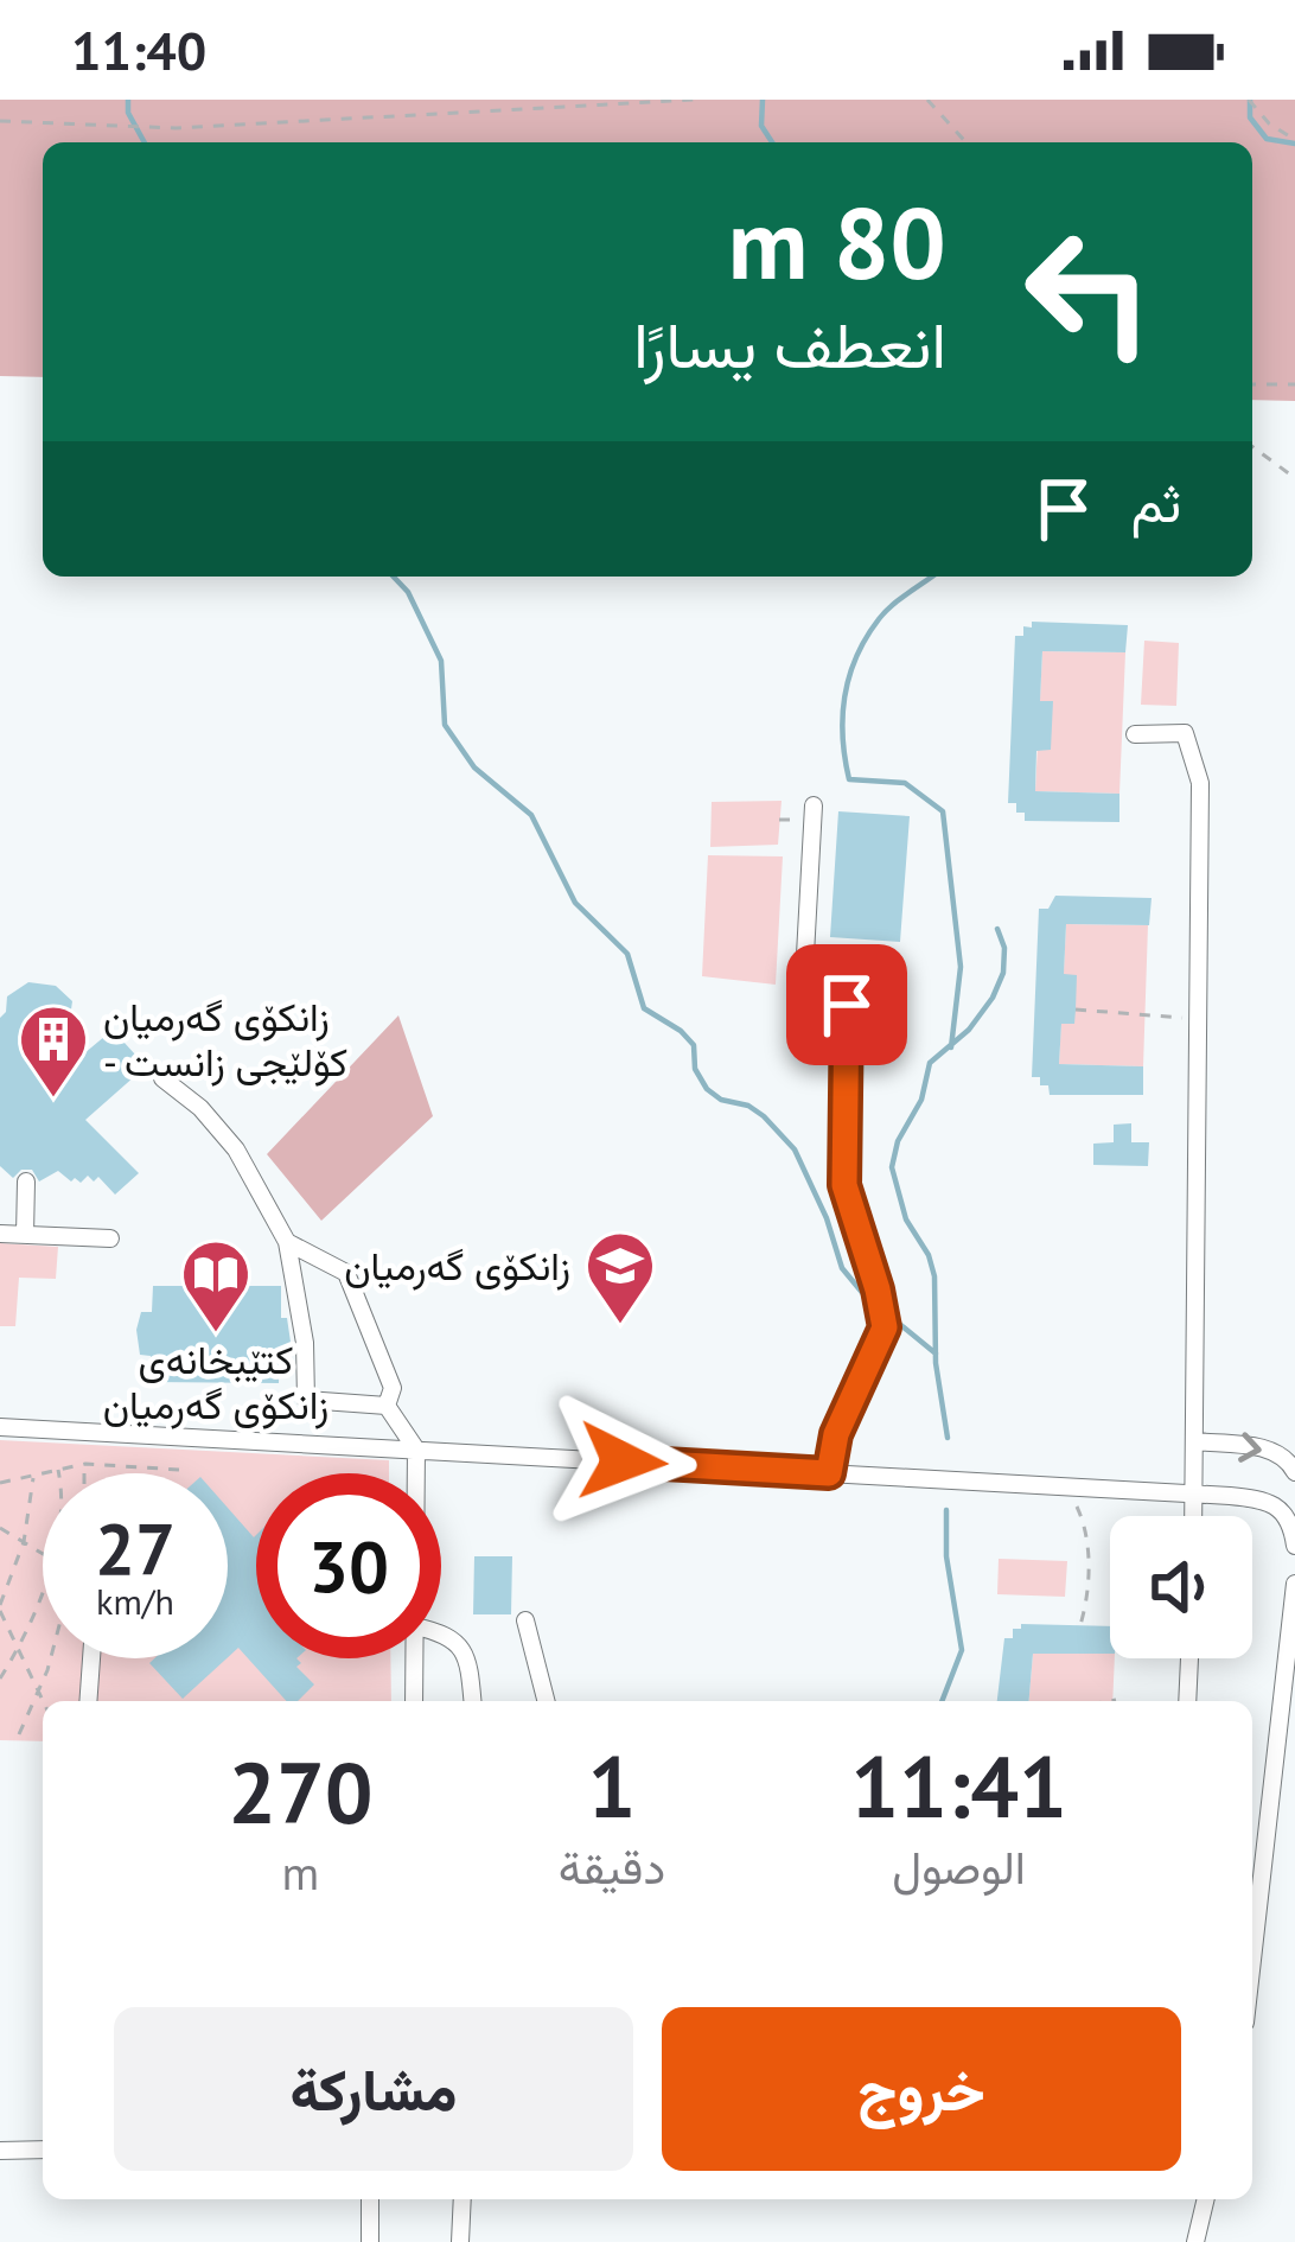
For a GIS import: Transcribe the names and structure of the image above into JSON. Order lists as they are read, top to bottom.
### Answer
{
  "places": {
    "building": ["زانکۆی گەرمیان - کۆلێجی زانست"],
    "school or university": ["زانکۆی گەرمیان"],
    "library": ["کتێبخانەی زانکۆی گەرمیان"]
  },
  "page": {
    "status": "11:40",
    "turn": ["80 m", "انعطف يسارًا"],
    "then": "ثم",
    "speed": "27 km/h",
    "limit": "30",
    "eta": [
      "11:41",
      "الوصول",
      "1",
      "دقيقة",
      "270",
      "m"
    ],
    "buttons": ["خروج", "مشاركة"]
  }
}
